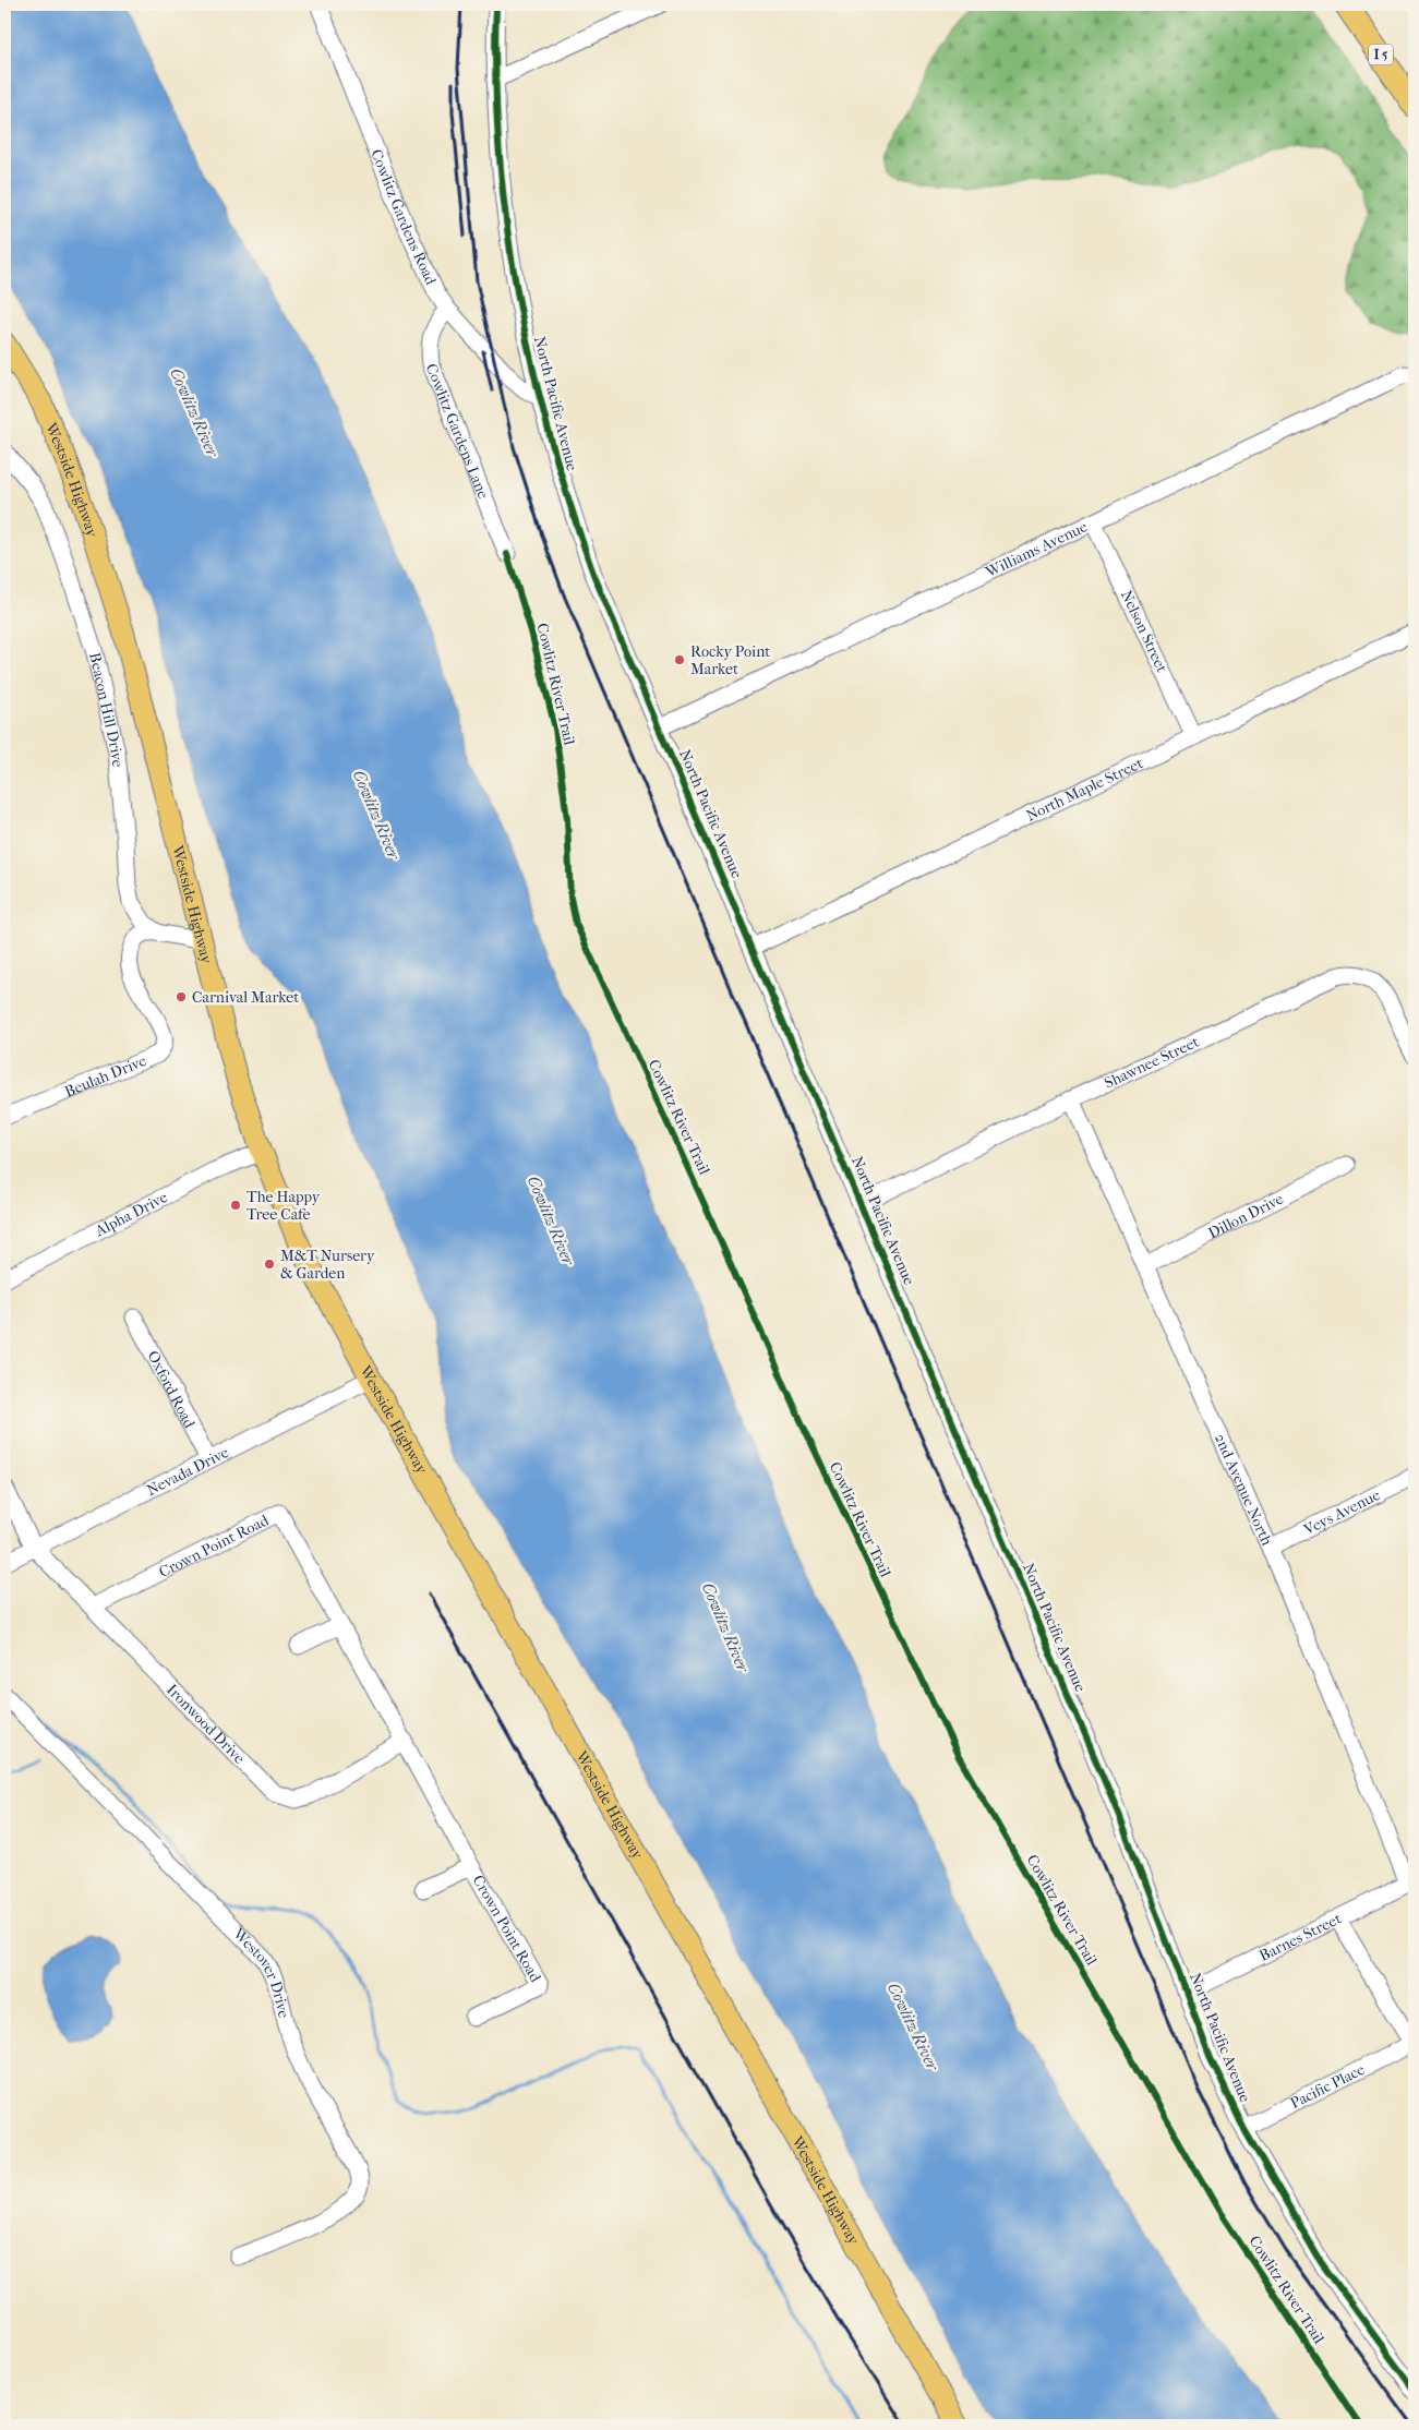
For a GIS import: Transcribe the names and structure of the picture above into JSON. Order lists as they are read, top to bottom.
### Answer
{
  "streets": {
    "highway": ["I 5"],
    "main road": ["Westside Highway"],
    "street": [
      "Cowlitz Gardens Road",
      "North Pacific Avenue",
      "Cowlitz Gardens Lane",
      "Williams Avenue",
      "Nelson Street",
      "Beacon Hill Drive",
      "North Maple Street",
      "Shawnee Street",
      "Beulah Drive",
      "Alpha Drive",
      "Dillon Drive",
      "Oxford Road",
      "Nevada Drive",
      "2nd Avenue North",
      "Veys Avenue",
      "Crown Point Road",
      "Ironwood Drive",
      "Barnes Street",
      "Westover Drive",
      "Pacific Place"
    ],
    "cycle path": ["Cowlitz River Trail"]
  },
  "crossings": [
    ["Cowlitz Gardens Road", "North Pacific Avenue"],
    ["Cowlitz Gardens Road", "Cowlitz Gardens Lane"],
    ["North Pacific Avenue", "Williams Avenue"],
    ["North Pacific Avenue", "North Maple Street"],
    ["North Pacific Avenue", "Shawnee Street"],
    ["North Pacific Avenue", "Barnes Street"],
    ["North Pacific Avenue", "Pacific Place"],
    ["Westside Highway", "Alpha Drive"],
    ["Westside Highway", "Nevada Drive"],
    ["Williams Avenue", "Nelson Street"],
    ["Nelson Street", "North Maple Street"],
    ["Beacon Hill Drive", "Beulah Drive"],
    ["Shawnee Street", "2nd Avenue North"],
    ["Dillon Drive", "2nd Avenue North"],
    ["Oxford Road", "Nevada Drive"],
    ["Nevada Drive", "Ironwood Drive"],
    ["2nd Avenue North", "Veys Avenue"],
    ["2nd Avenue North", "Barnes Street"],
    ["Crown Point Road", "Ironwood Drive"]
  ],
  "water": ["Cowlitz River"],
  "places": [
    "Rocky Point Market",
    "Carnival Market",
    "The Happy Tree Cafe",
    "M&T Nursery & Garden"
  ]
}
